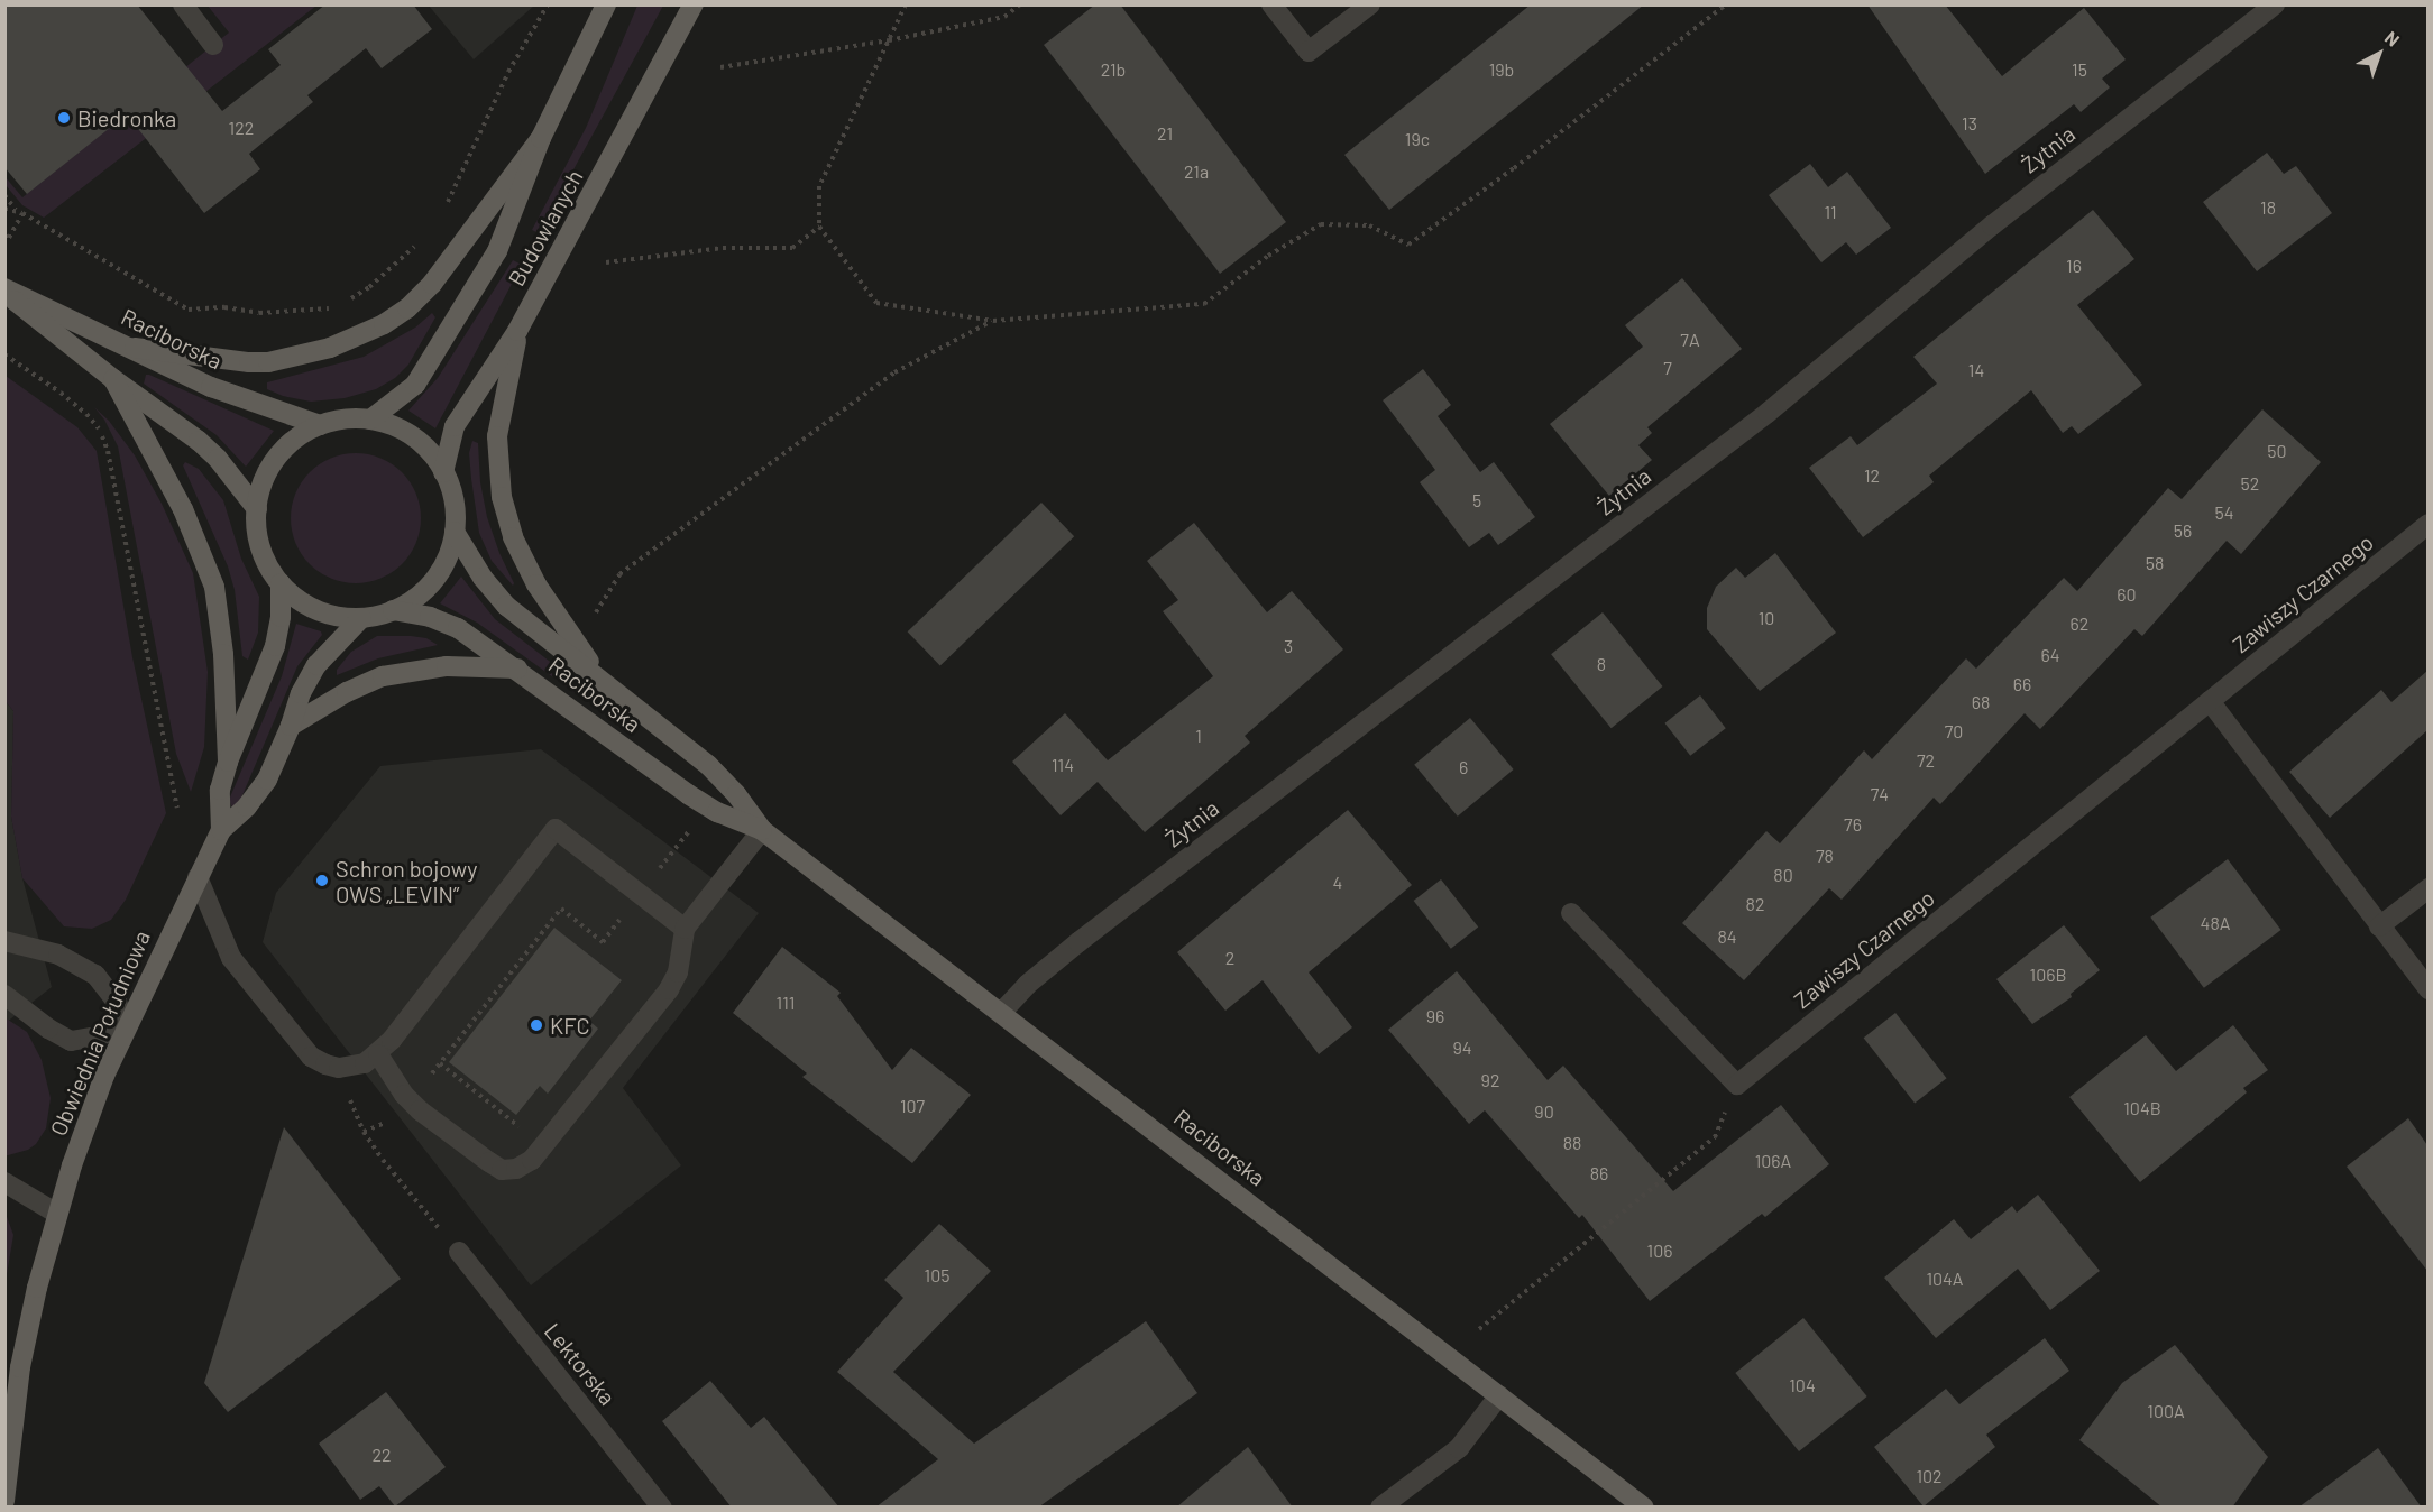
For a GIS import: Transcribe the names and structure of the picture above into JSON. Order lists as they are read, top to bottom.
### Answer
{
  "streets": {
    "main road": ["Budowlanych", "Raciborska", "Obwiednia Południowa"],
    "street": ["Żytnia", "Zawiszy Czarnego", "Lektorska"]
  },
  "crossings": [
    ["Żytnia", "Raciborska"],
    ["Budowlanych", "Raciborska"],
    ["Budowlanych", "Obwiednia Południowa"],
    ["Raciborska", "Obwiednia Południowa"]
  ],
  "places": ["Biedronka", "Schron bojowy OWS „LEVIN”", "KFC"],
  "house_numbers": [
    "21b",
    "19b",
    "15",
    "13",
    "122",
    "21",
    "19c",
    "21a",
    "18",
    "11",
    "16",
    "7A",
    "7",
    "14",
    "50",
    "12",
    "52",
    "5",
    "54",
    "56",
    "58",
    "60",
    "10",
    "62",
    "3",
    "64",
    "8",
    "66",
    "68",
    "70",
    "1",
    "72",
    "114",
    "6",
    "74",
    "76",
    "78",
    "80",
    "4",
    "82",
    "48A",
    "84",
    "2",
    "106B",
    "111",
    "96",
    "94",
    "92",
    "107",
    "104B",
    "90",
    "88",
    "106A",
    "86",
    "106",
    "105",
    "104A",
    "104",
    "100A",
    "22",
    "102"
  ],
  "north": "top right"
}
